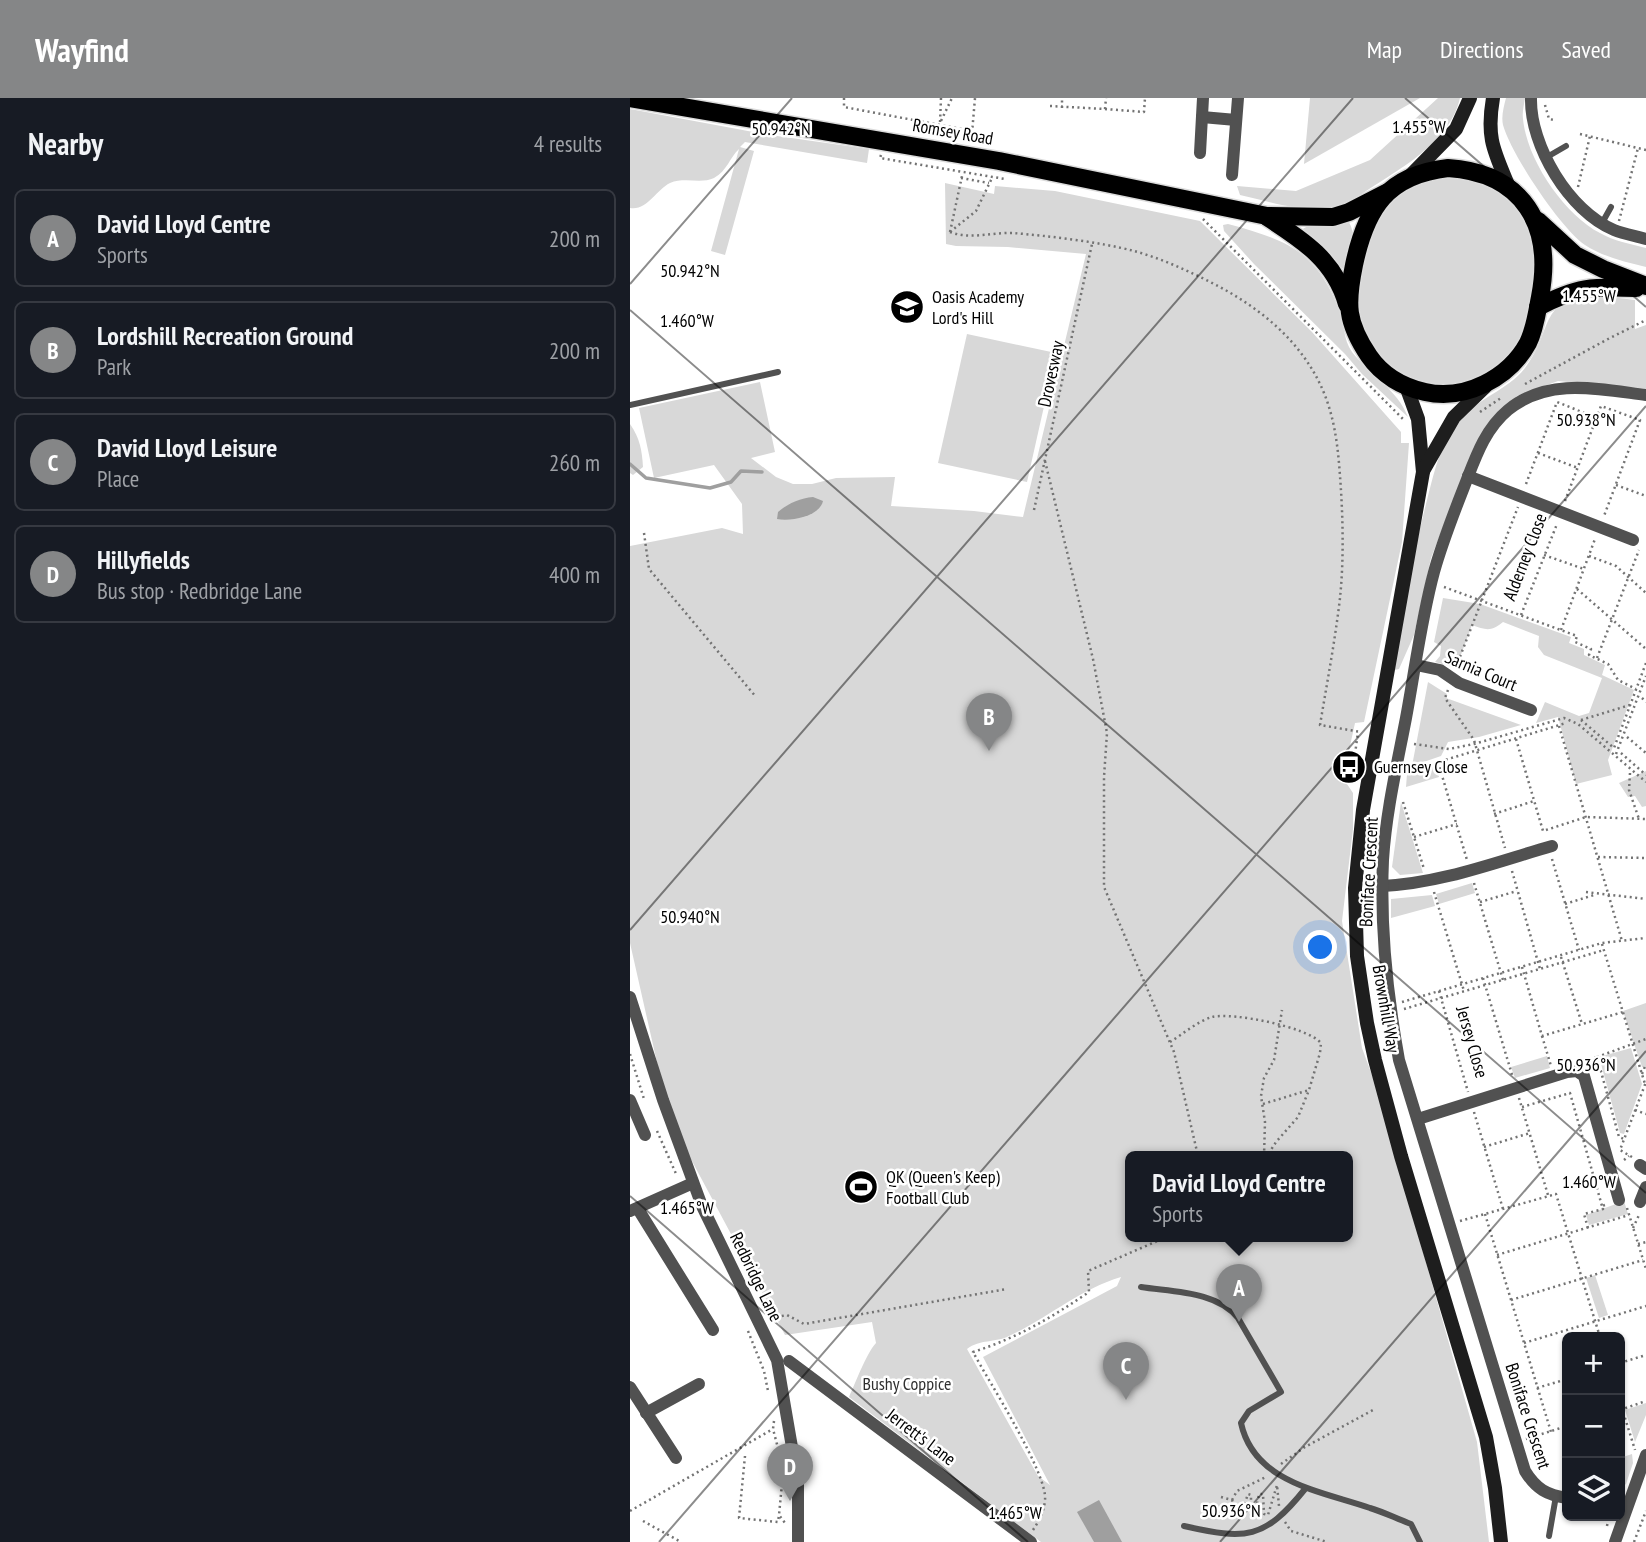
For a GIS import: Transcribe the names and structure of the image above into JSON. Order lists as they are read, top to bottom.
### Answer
{
  "streets": {
    "main road": ["Romsey Road"],
    "street": [
      "Alderney Close",
      "Sarnia Court",
      "Boniface Crescent",
      "Brownhill Way",
      "Jersey Close",
      "Redbridge Lane",
      "Jerrett's Lane"
    ],
    "path": ["Drovesway"]
  },
  "crossings": [
    ["Romsey Road", "Brownhill Way"],
    ["Alderney Close", "Boniface Crescent"],
    ["Sarnia Court", "Boniface Crescent"],
    ["Boniface Crescent", "Jersey Close"]
  ],
  "parks": ["Bushy Coppice"],
  "places": {
    "school or university": ["Oasis Academy Lord's Hill"],
    "bus stop": ["Guernsey Close"],
    "sports": ["QK (Queen's Keep) Football Club"]
  },
  "page": {
    "header": "Wayfind",
    "nav": ["Map", "Directions", "Saved"],
    "heading": ["Nearby", "4 results"],
    "list": [
      {
        "mark": "A",
        "name": "David Lloyd Centre",
        "note": "Sports",
        "value": "200 m"
      },
      {
        "mark": "B",
        "name": "Lordshill Recreation Ground",
        "note": "Park",
        "value": "200 m"
      },
      {
        "mark": "C",
        "name": "David Lloyd Leisure",
        "note": "Place",
        "value": "260 m"
      },
      {
        "mark": "D",
        "name": "Hillyfields",
        "note": "Bus stop · Redbridge Lane",
        "value": "400 m"
      }
    ],
    "pins": [
      "B",
      "A",
      "C",
      "D"
    ],
    "popup": ["David Lloyd Centre", "Sports"],
    "map_buttons": ["+", "−"]
  },
  "coordinates": [
    "1.455°W",
    "50.942°N",
    "1.460°W",
    "50.938°N",
    "50.940°N",
    "50.936°N",
    "1.465°W"
  ]
}
